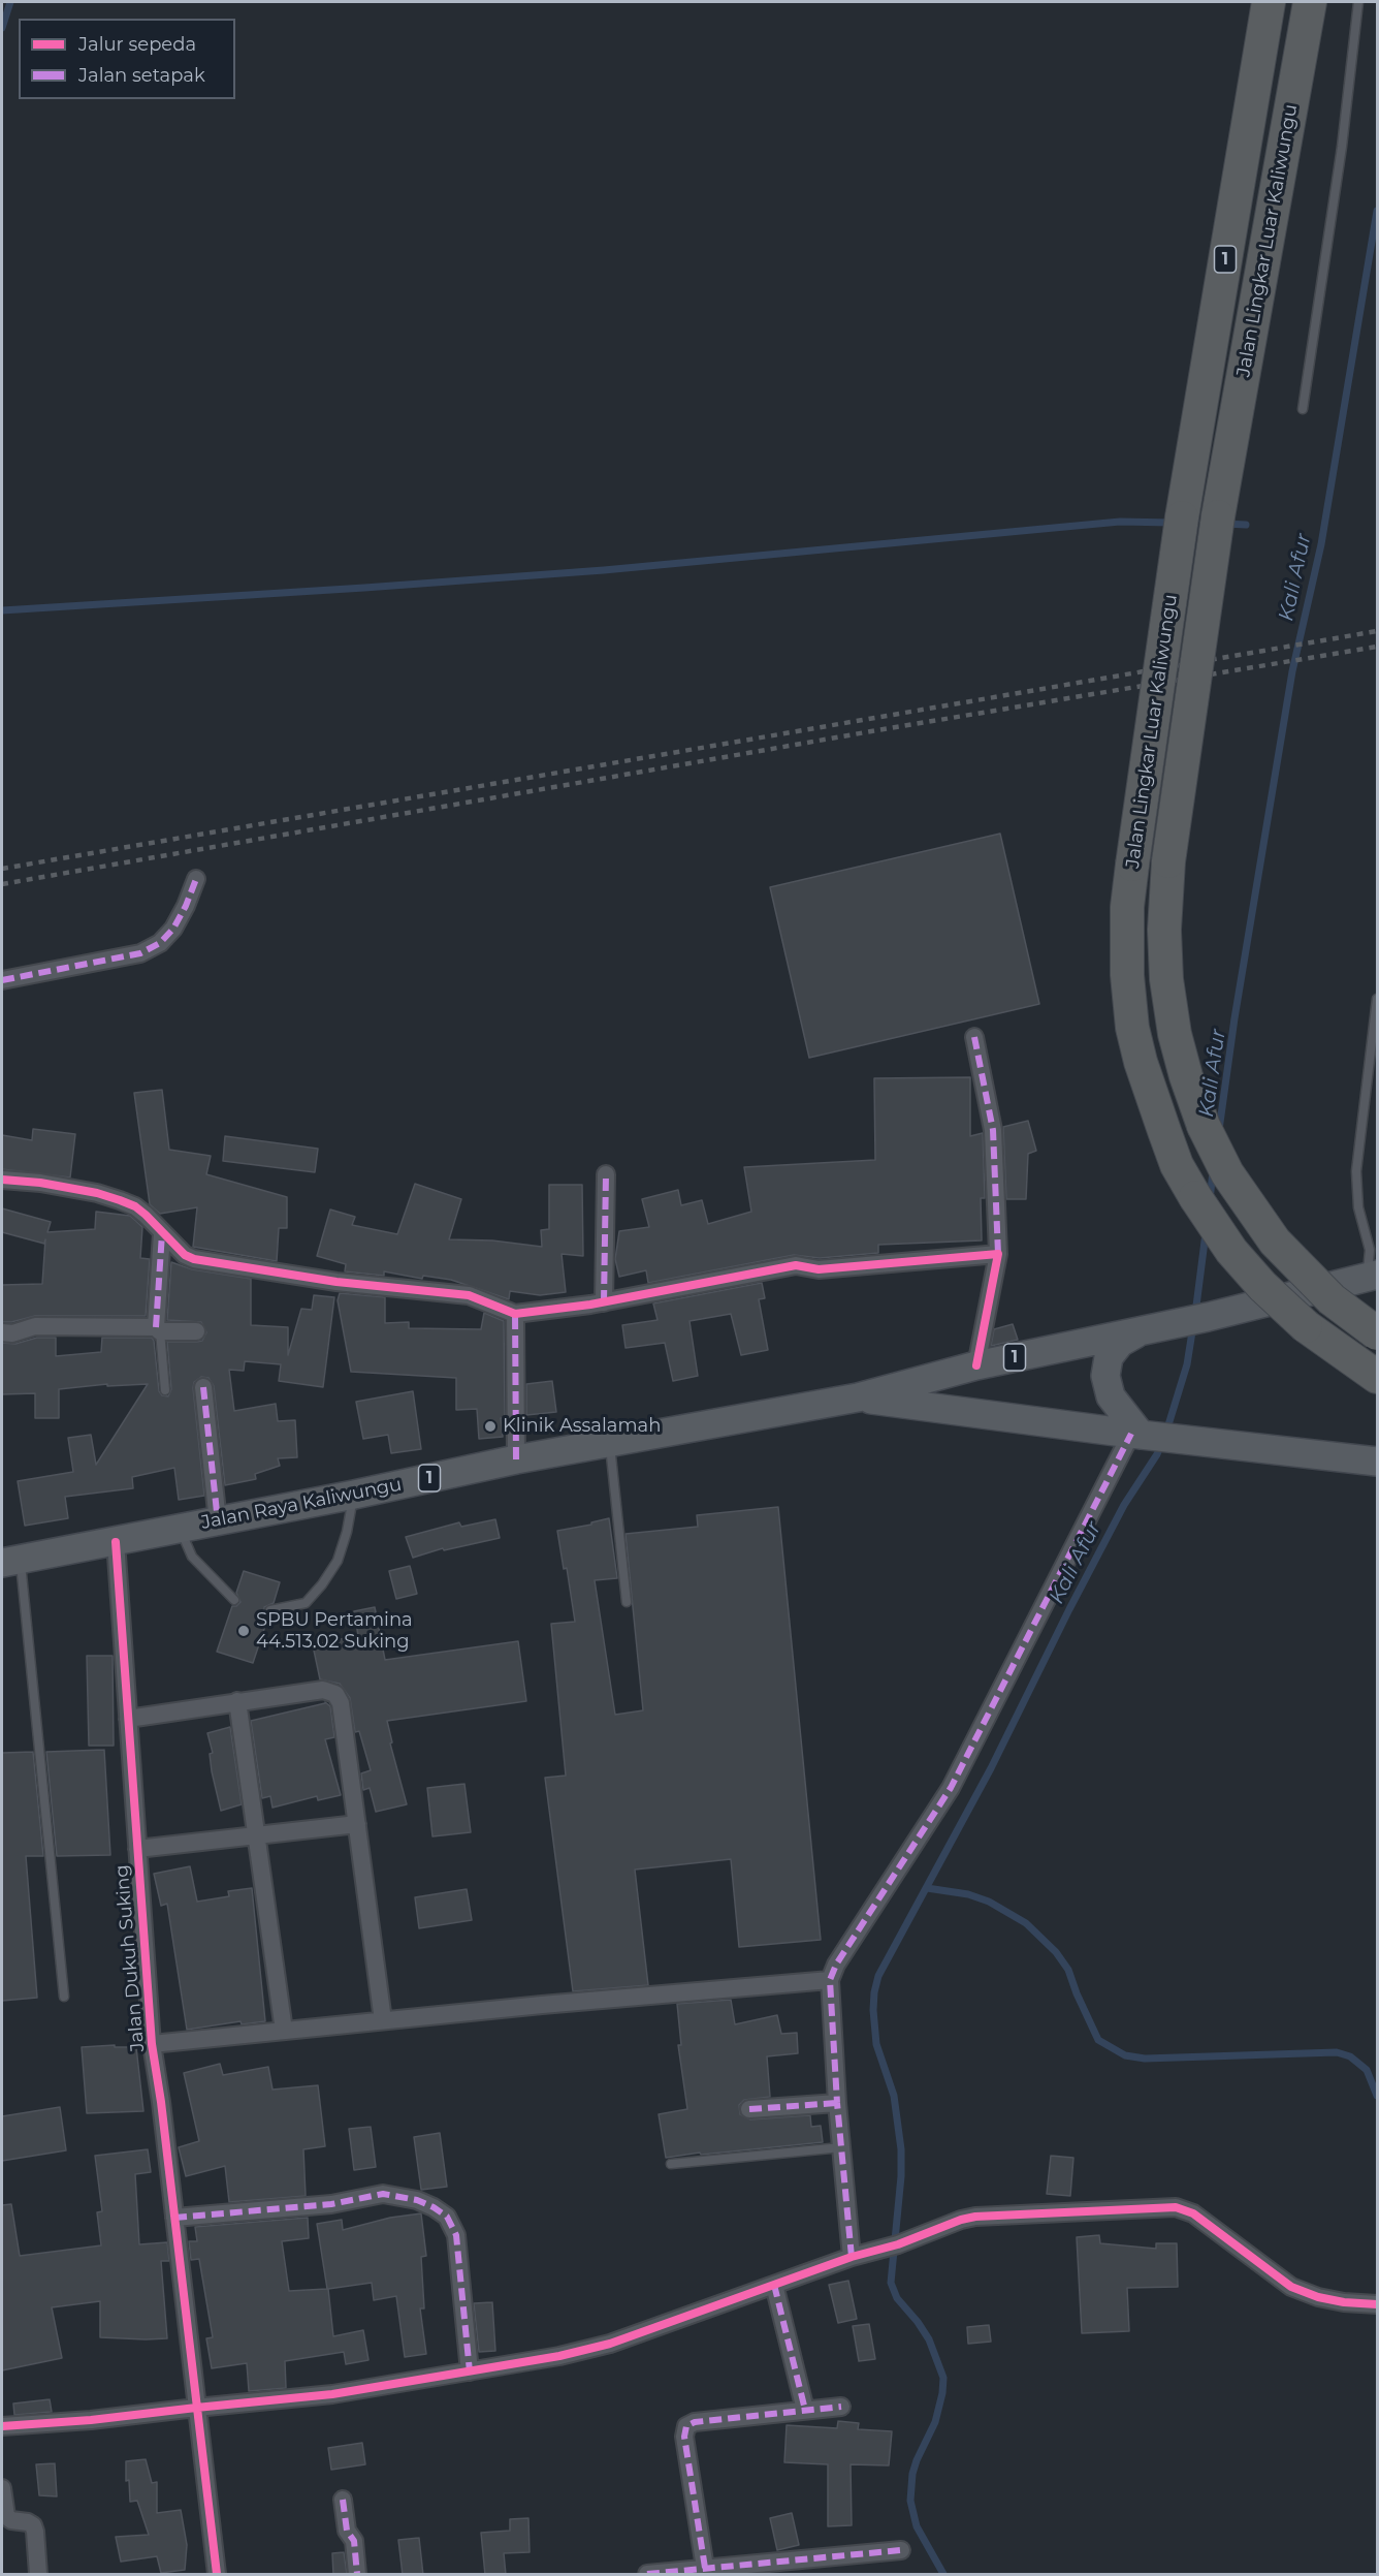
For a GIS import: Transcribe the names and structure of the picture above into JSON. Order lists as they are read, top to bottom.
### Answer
{
  "streets": {
    "highway": ["Jalan Lingkar Luar Kaliwungu", "1"],
    "main road": ["Jalan Raya Kaliwungu"],
    "street": ["Jalan Dukuh Suking"]
  },
  "crossings": [
    ["1", "Jalan Raya Kaliwungu"],
    ["Jalan Raya Kaliwungu", "Jalan Dukuh Suking"]
  ],
  "water": ["Kali Afur"],
  "places": ["Klinik Assalamah", "SPBU Pertamina 44.513.02 Suking"],
  "legend": ["Jalur sepeda", "Jalan setapak"]
}
